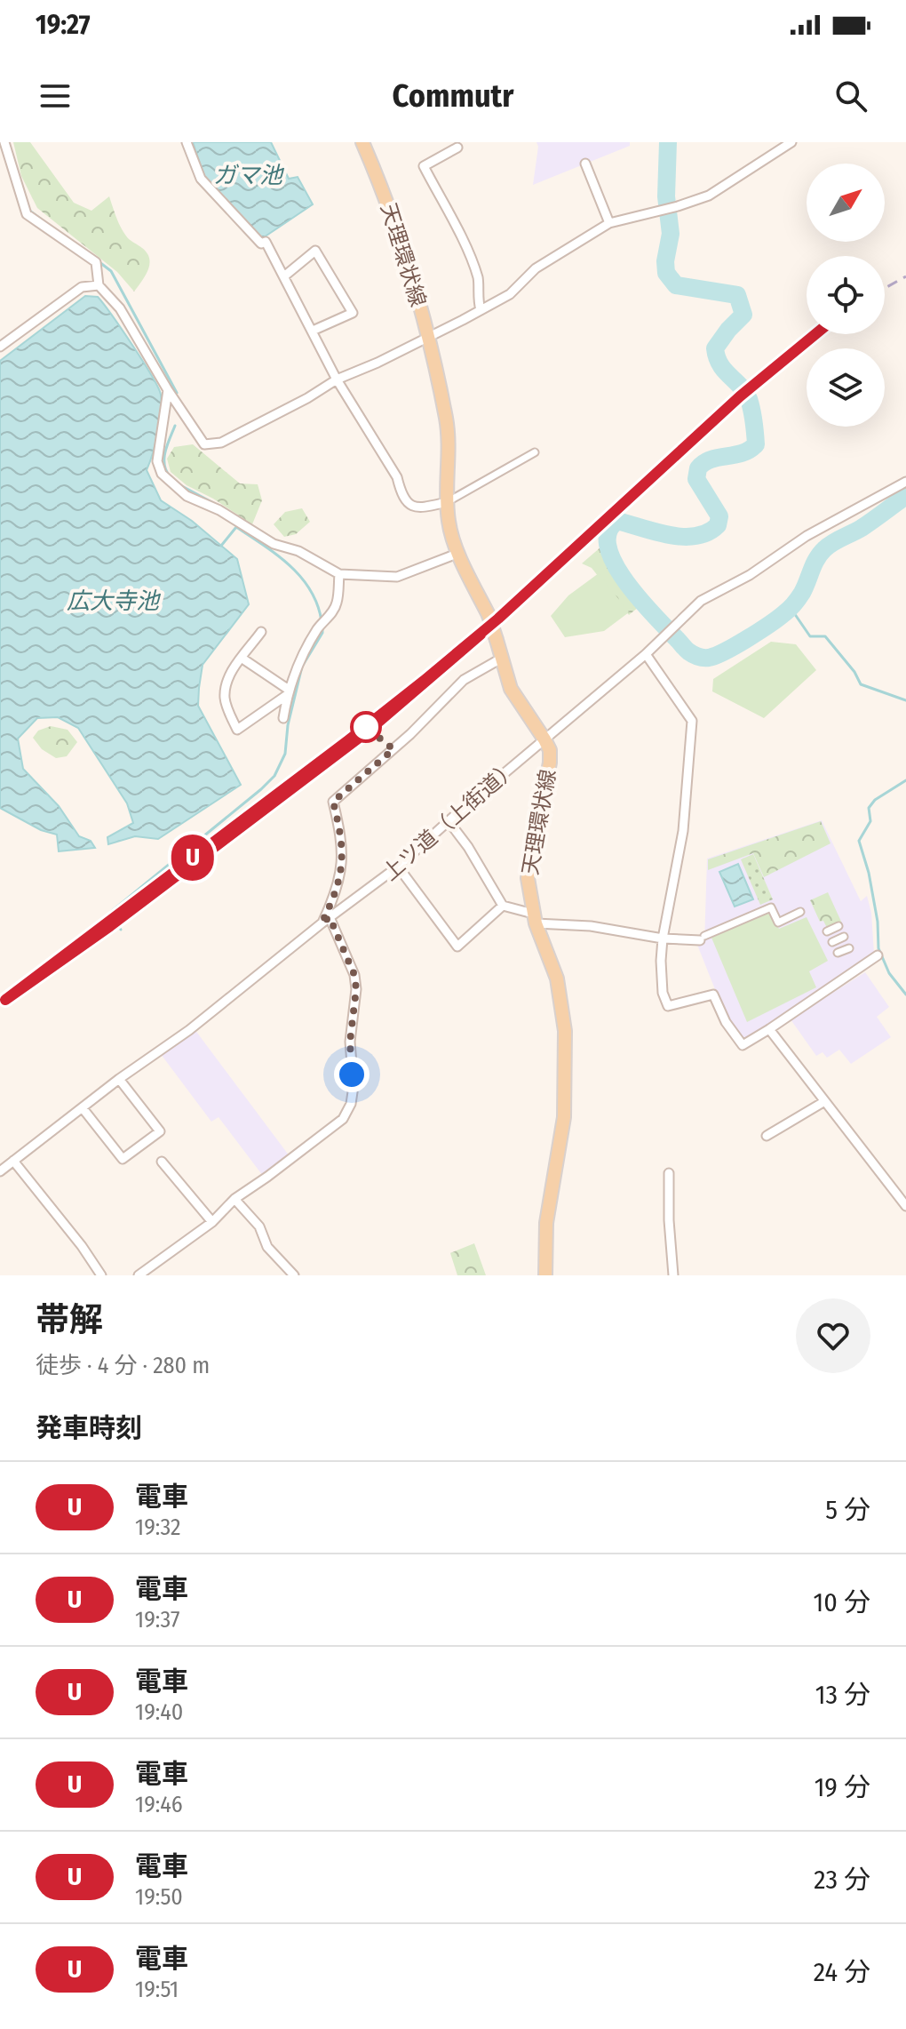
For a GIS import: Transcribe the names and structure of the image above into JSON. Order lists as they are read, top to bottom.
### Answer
{
  "streets": {
    "main road": ["天理環状線"],
    "street": ["上ツ道（上街道）"]
  },
  "crossings": [
    ["天理環状線", "上ツ道（上街道）"]
  ],
  "water": ["ガマ池", "広大寺池"],
  "north": "top right",
  "page": {
    "status": "19:27",
    "header": "Commutr",
    "on_map": "U",
    "heading": [
      ["帯解", "徒歩 · 4 分 · 280 m"],
      "発車時刻"
    ],
    "list": [
      {
        "mark": "U",
        "name": "電車",
        "note": "19:32",
        "value": "5 分"
      },
      {
        "mark": "U",
        "name": "電車",
        "note": "19:37",
        "value": "10 分"
      },
      {
        "mark": "U",
        "name": "電車",
        "note": "19:40",
        "value": "13 分"
      },
      {
        "mark": "U",
        "name": "電車",
        "note": "19:46",
        "value": "19 分"
      },
      {
        "mark": "U",
        "name": "電車",
        "note": "19:50",
        "value": "23 分"
      },
      {
        "mark": "U",
        "name": "電車",
        "note": "19:51",
        "value": "24 分"
      }
    ]
  }
}
